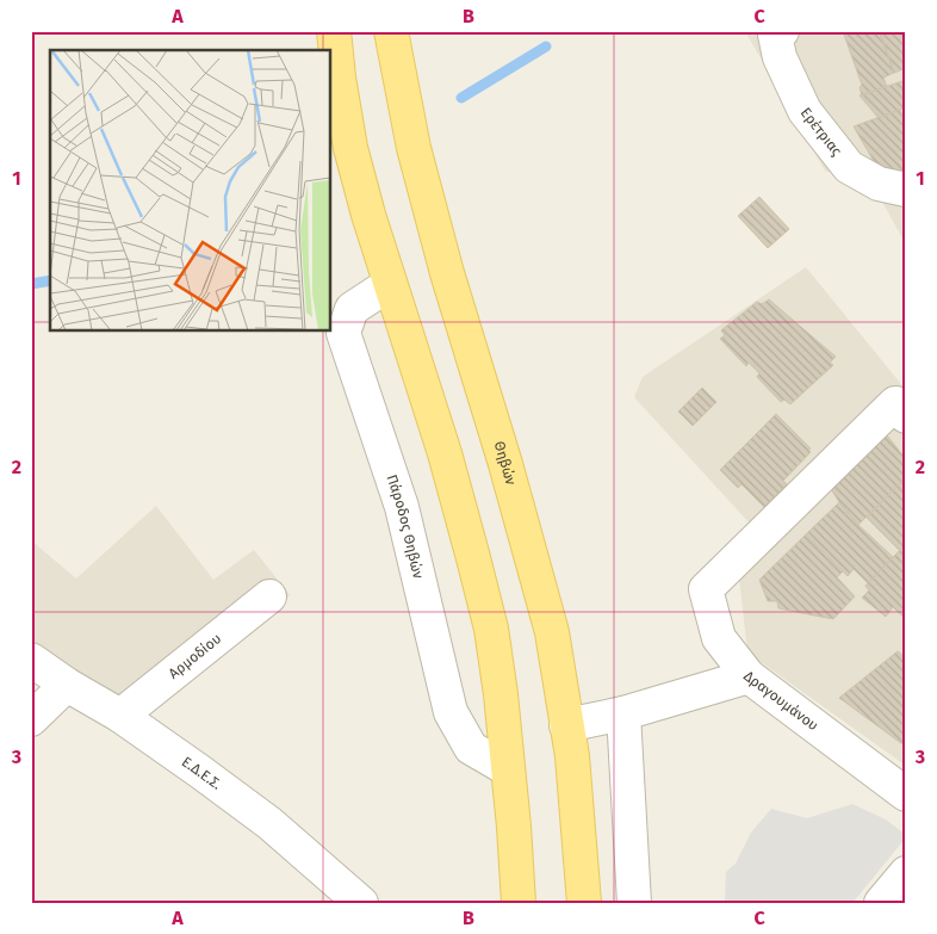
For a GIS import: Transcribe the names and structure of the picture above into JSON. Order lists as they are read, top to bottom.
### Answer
{
  "streets": {
    "main road": ["Θηβών"],
    "street": [
      "Ερέτριας",
      "Πάροδος Θηβών",
      "Αρμοδίου",
      "Δραγουμάνου",
      "Ε.Δ.Ε.Σ."
    ]
  },
  "crossings": [
    ["Θηβών", "Δραγουμάνου"],
    ["Αρμοδίου", "Ε.Δ.Ε.Σ."]
  ],
  "grid": {
    "columns": ["A", "B", "C"],
    "rows": ["1", "2", "3"]
  }
}
